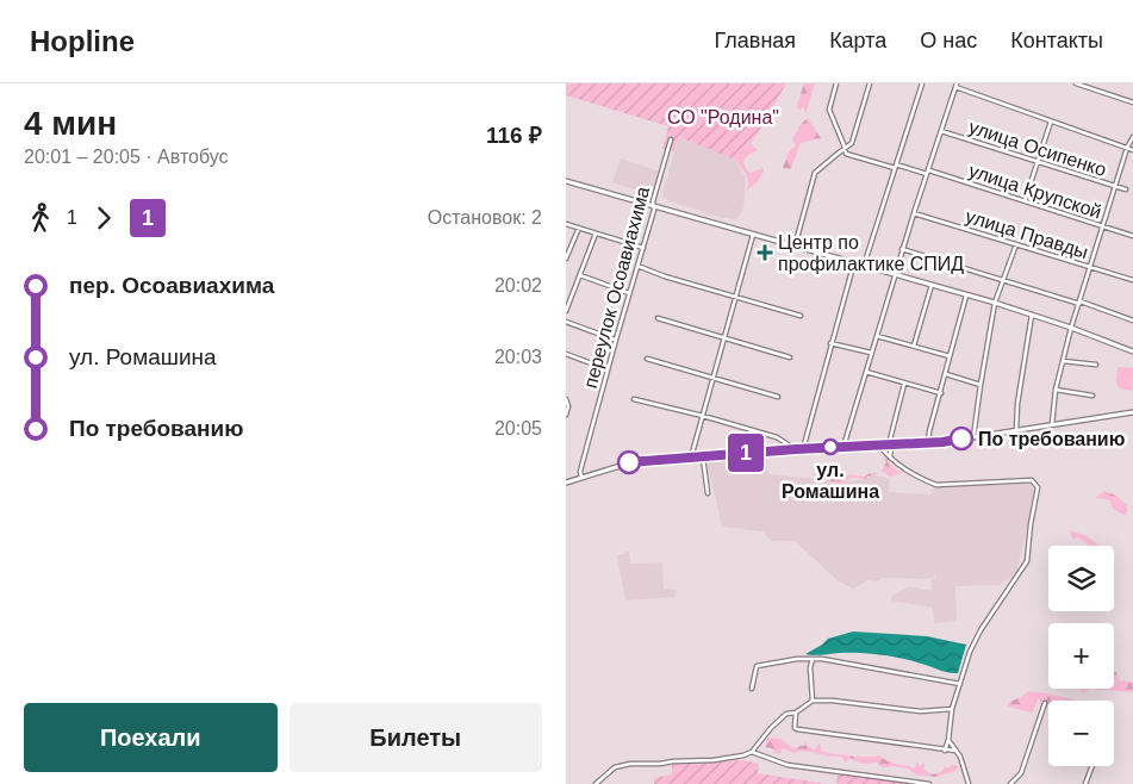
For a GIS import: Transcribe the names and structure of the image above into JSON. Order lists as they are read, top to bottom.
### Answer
{
  "streets": {
    "street": [
      "улица Осипенко",
      "улица Крупской",
      "улица Правды",
      "переулок Осоавиахима"
    ]
  },
  "parks": ["СО \"Родина\""],
  "places": {
    "health": ["Центр по профилактике СПИД"],
    "other": ["По требованию", "ул. Ромашина"]
  },
  "lines": ["bus line 1"],
  "page": {
    "header": "Hopline",
    "nav": [
      "Главная",
      "Карта",
      "О нас",
      "Контакты"
    ],
    "heading": ["4 мин", "20:01 – 20:05 · Автобус", "116 ₽"],
    "on_map": "1",
    "legs": ["1", "1", "Остановок: 2"],
    "list": [
      {
        "name": "пер. Осоавиахима",
        "value": "20:02"
      },
      {
        "name": "ул. Ромашина",
        "value": "20:03"
      },
      {
        "name": "По требованию",
        "value": "20:05"
      }
    ],
    "map_buttons": ["+", "−"],
    "buttons": ["Поехали", "Билеты"]
  }
}
